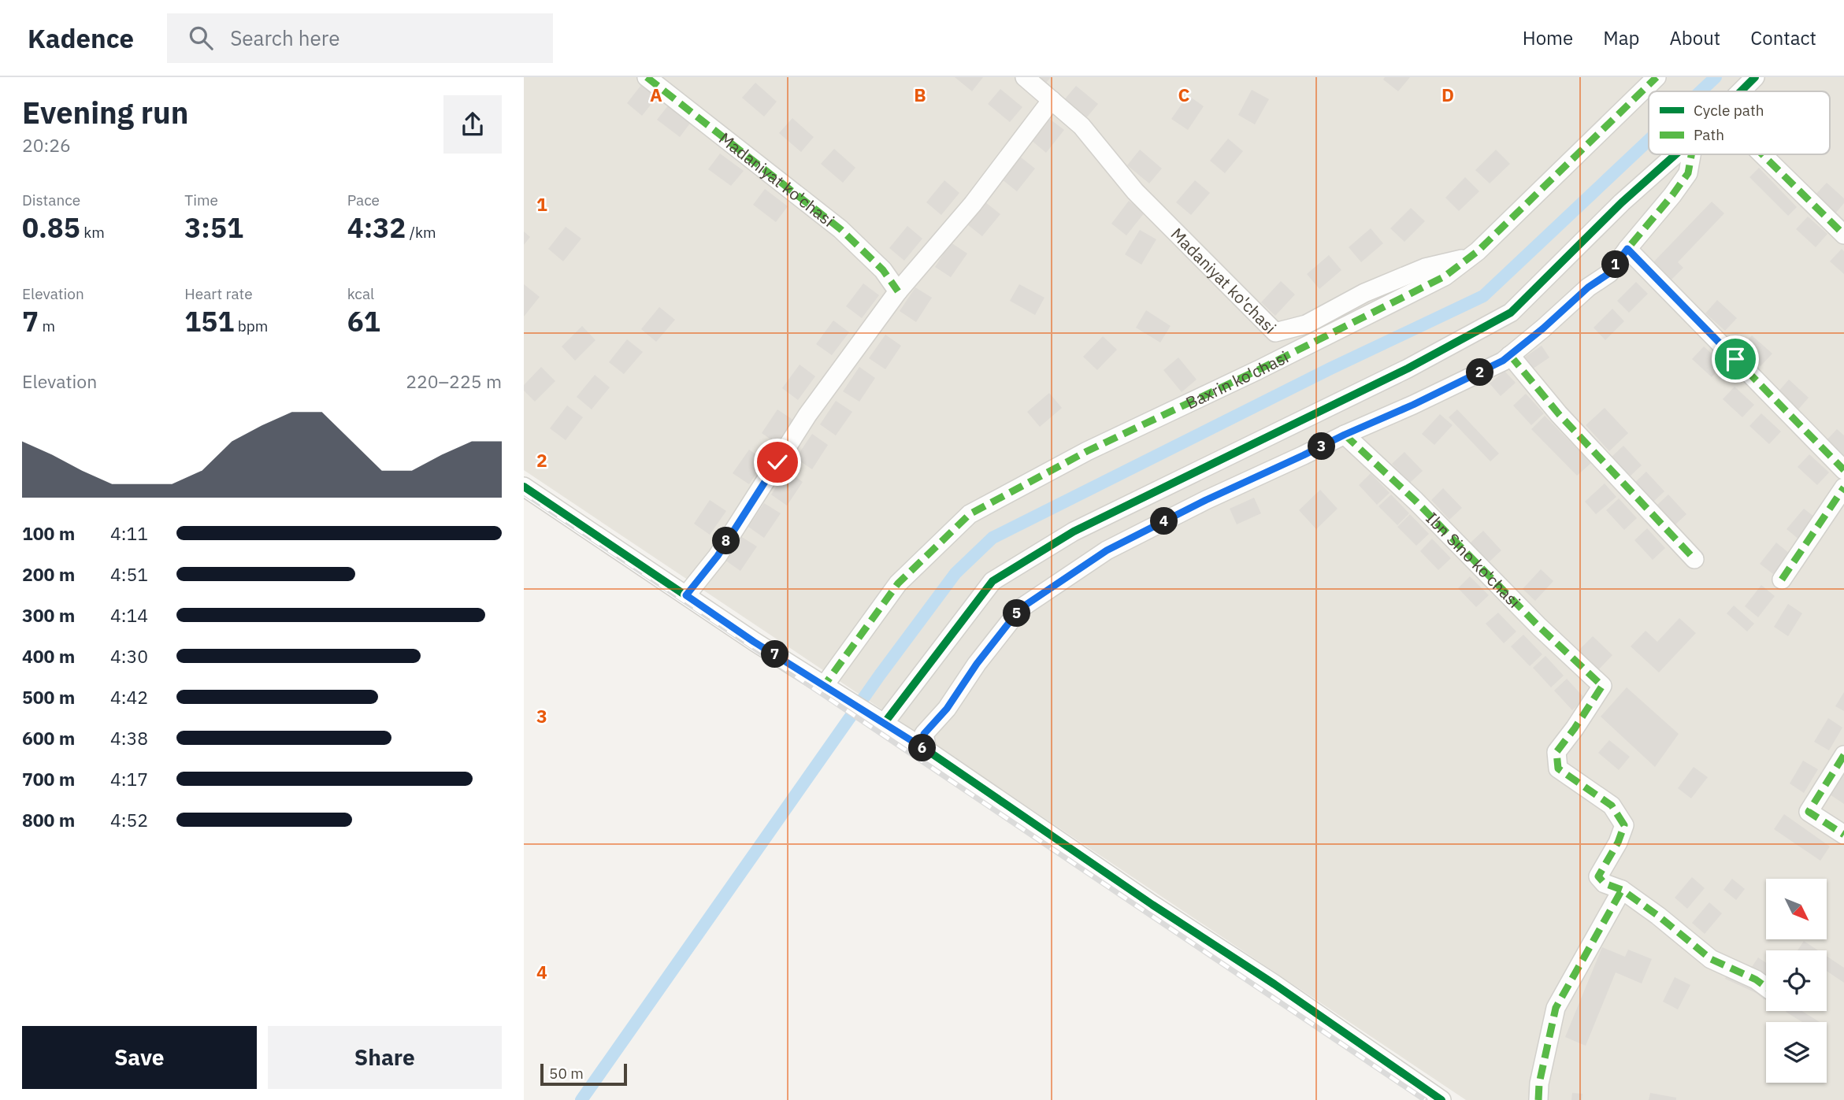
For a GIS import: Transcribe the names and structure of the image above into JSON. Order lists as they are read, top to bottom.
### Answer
{
  "streets": {
    "street": ["Madaniyat ko'chasi", "Baxrin ko'chasi", "Ibn Sino ko'chasi"]
  },
  "crossings": [
    ["Madaniyat ko'chasi", "Baxrin ko'chasi"]
  ],
  "legend": ["Cycle path", "Path"],
  "scale_bar": "50 m",
  "north": "bottom right",
  "page": {
    "header": "Kadence",
    "search": "Search here",
    "nav": [
      "Home",
      "Map",
      "About",
      "Contact"
    ],
    "heading": ["Evening run", "20:26"],
    "stats": [
      ["Distance", "0.85 km"],
      ["Time", "3:51"],
      ["Pace", "4:32 /km"],
      ["Elevation", "7 m"],
      ["Heart rate", "151 bpm"],
      ["kcal", "61"]
    ],
    "pins": [
      "1",
      "2",
      "3",
      "4",
      "8",
      "5",
      "7",
      "6"
    ],
    "chart": ["Elevation", "220–225 m"],
    "list": [
      {
        "name": "100 m",
        "note": "4:11"
      },
      {
        "name": "200 m",
        "note": "4:51"
      },
      {
        "name": "300 m",
        "note": "4:14"
      },
      {
        "name": "400 m",
        "note": "4:30"
      },
      {
        "name": "500 m",
        "note": "4:42"
      },
      {
        "name": "600 m",
        "note": "4:38"
      },
      {
        "name": "700 m",
        "note": "4:17"
      },
      {
        "name": "800 m",
        "note": "4:52"
      }
    ],
    "buttons": ["Save", "Share"],
    "scale": "50 m"
  },
  "grid": {
    "columns": [
      "A",
      "B",
      "C",
      "D"
    ],
    "rows": [
      "1",
      "2",
      "3",
      "4"
    ]
  }
}
